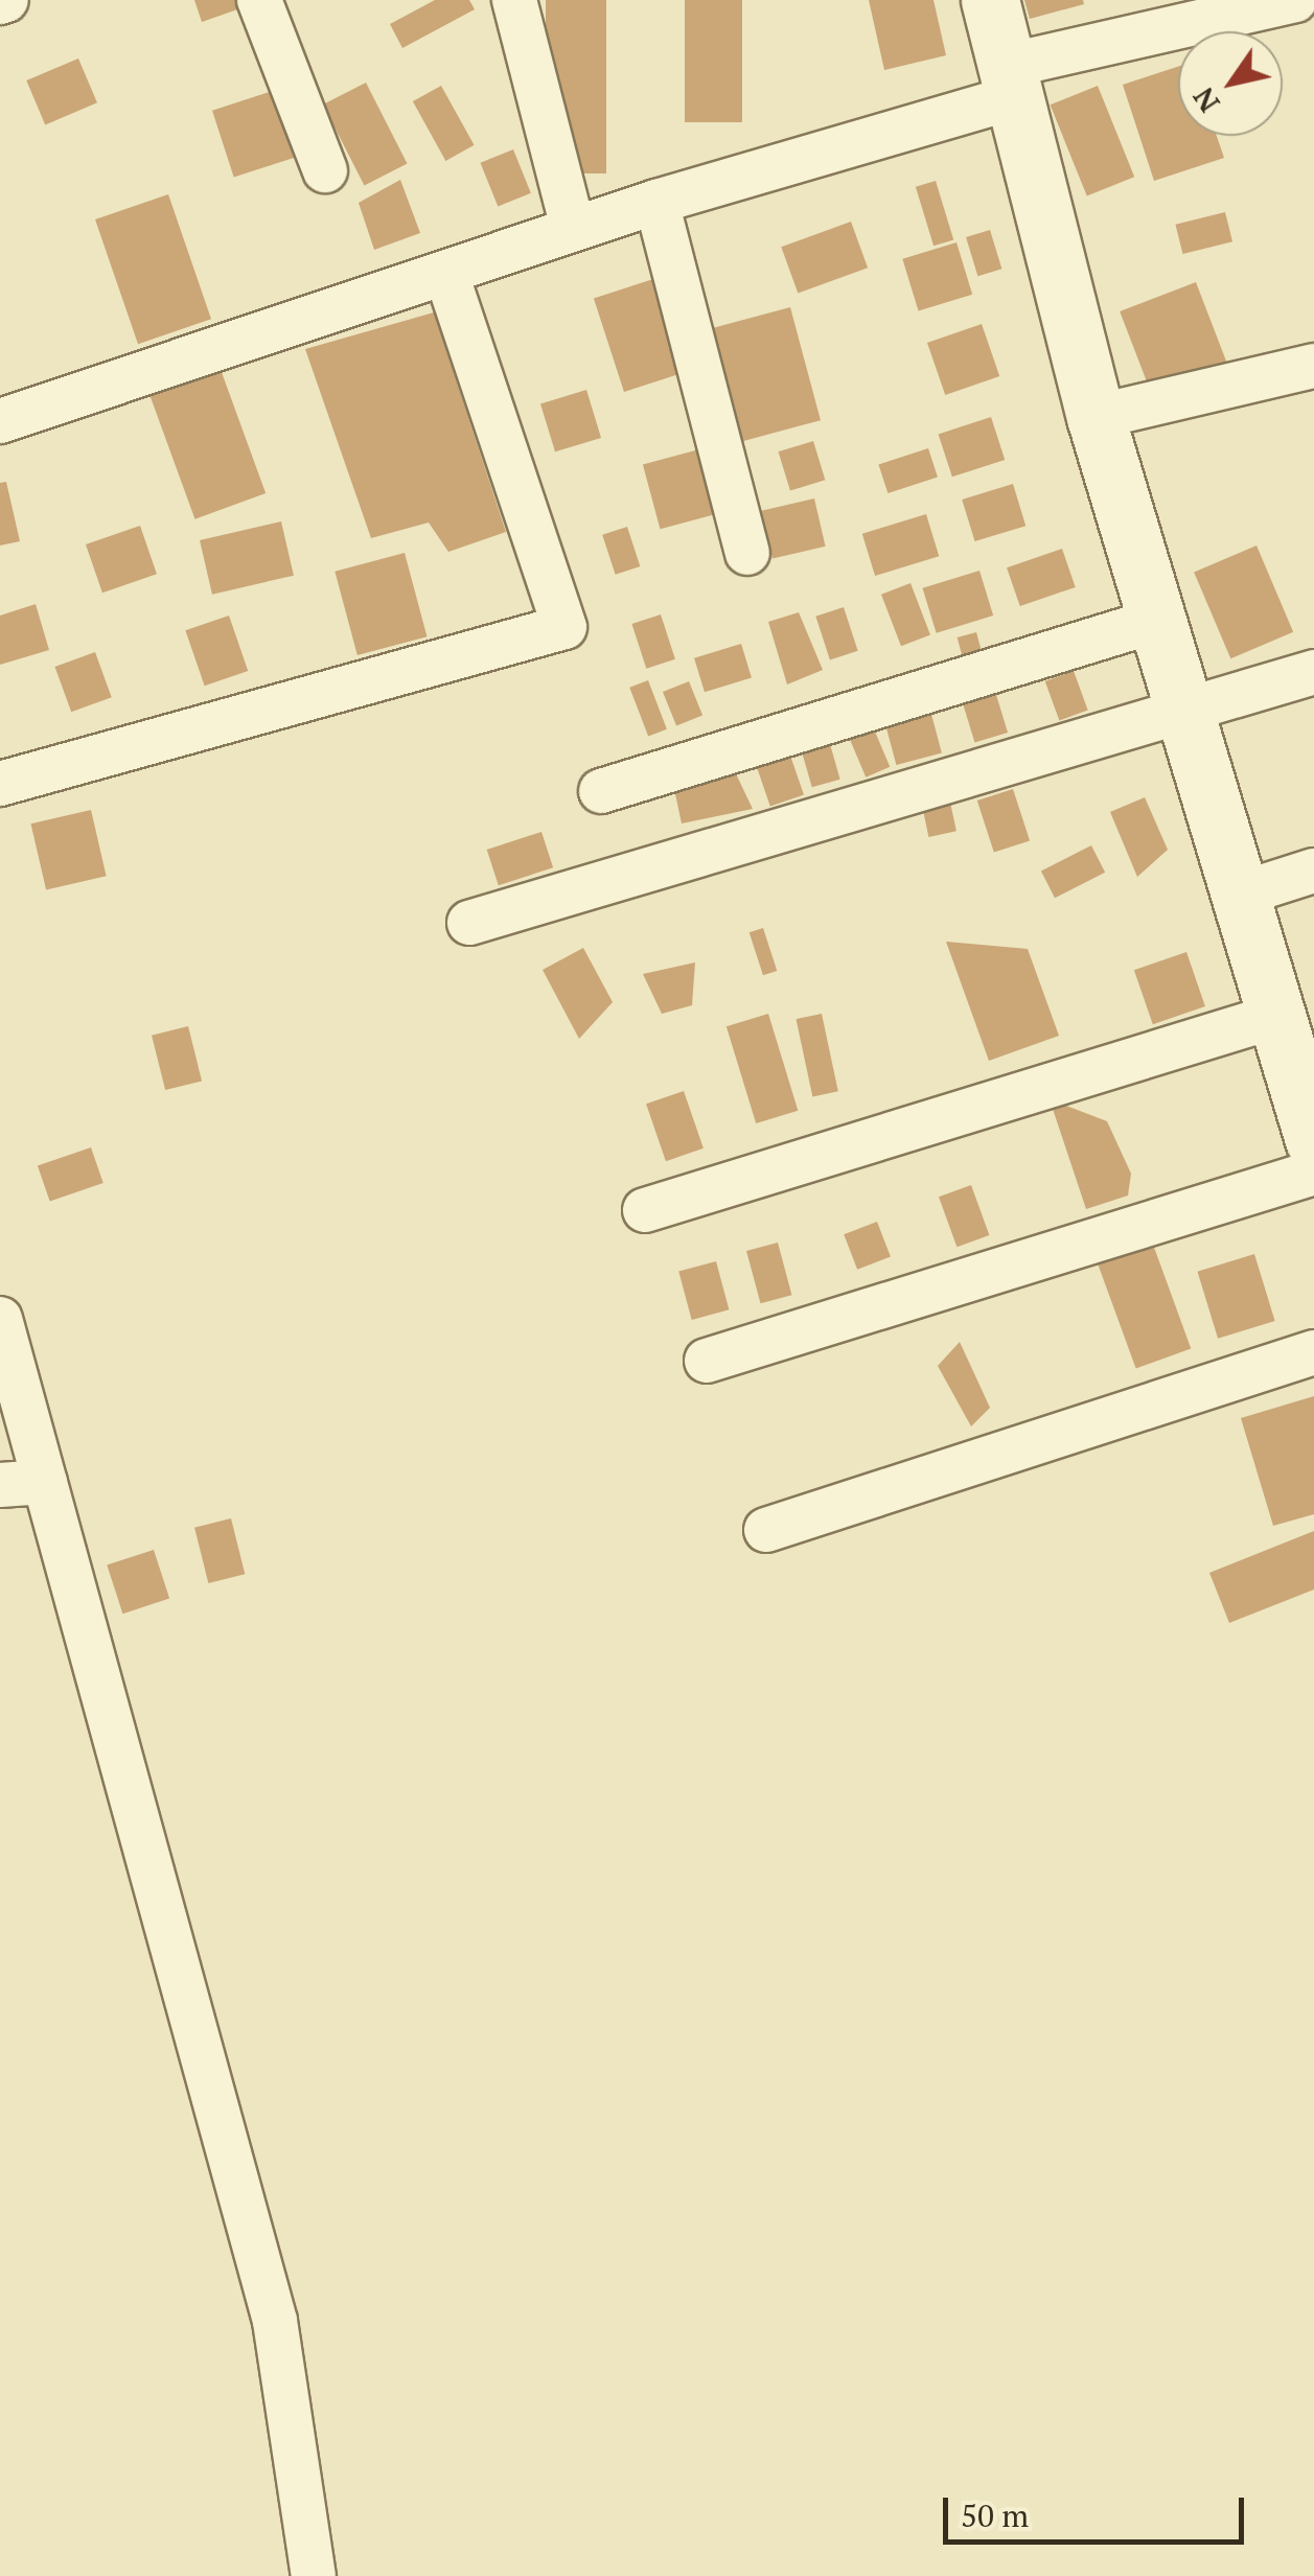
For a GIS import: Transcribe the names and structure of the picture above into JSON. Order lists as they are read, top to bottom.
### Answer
{
  "scale_bar": "50 m",
  "north": "bottom left"
}
